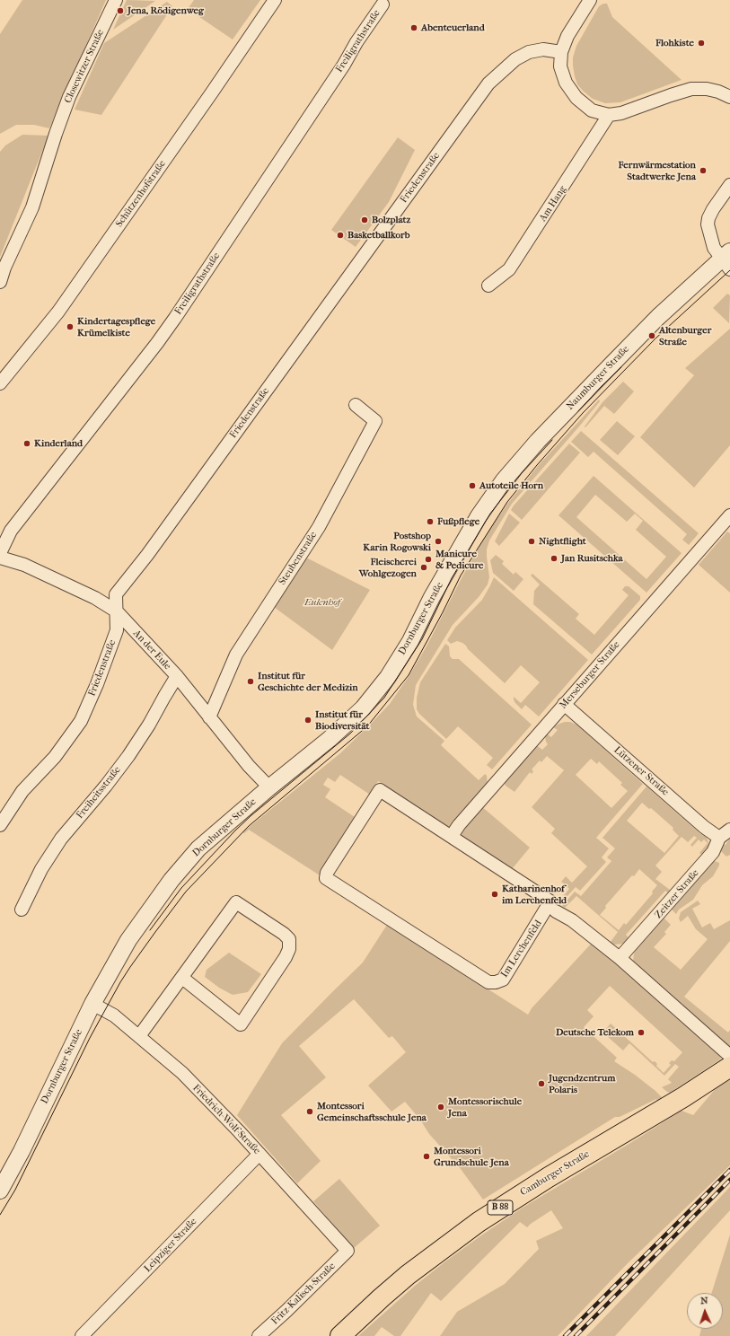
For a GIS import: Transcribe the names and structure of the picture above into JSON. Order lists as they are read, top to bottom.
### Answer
{
  "streets": {
    "main road": ["Camburger Straße", "B 88"],
    "street": [
      "Freiligrathstraße",
      "Closewitzer Straße",
      "Friedenstraße",
      "Schützenhofstraße",
      "Am Hang",
      "Naumburger Straße",
      "Steubenstraße",
      "Dornburger Straße",
      "An der Eule",
      "Merseburger Straße",
      "Lützener Straße",
      "Freiheitsstraße",
      "Zeitzer Straße",
      "Im Lerchenfeld",
      "Friedrich-Wolf-Straße",
      "Leipziger Straße",
      "Fritz-Kalisch-Straße"
    ]
  },
  "crossings": [
    ["Friedenstraße", "An der Eule"],
    ["Naumburger Straße", "Dornburger Straße"],
    ["Steubenstraße", "An der Eule"],
    ["Dornburger Straße", "An der Eule"],
    ["Dornburger Straße", "Friedrich-Wolf-Straße"],
    ["An der Eule", "Freiheitsstraße"],
    ["Merseburger Straße", "Lützener Straße"],
    ["Merseburger Straße", "Im Lerchenfeld"],
    ["Lützener Straße", "Zeitzer Straße"],
    ["Friedrich-Wolf-Straße", "Leipziger Straße"],
    ["Friedrich-Wolf-Straße", "Fritz-Kalisch-Straße"]
  ],
  "parks": ["Eulenhof"],
  "places": [
    "Jena, Rödigenweg",
    "Abenteuerland",
    "Flohkiste",
    "Fernwärmestation Stadtwerke Jena",
    "Bolzplatz",
    "Basketballkorb",
    "Kindertagespflege Krümelkiste",
    "Altenburger Straße",
    "Kinderland",
    "Autoteile Horn",
    "Fußpflege",
    "Postshop Karin Rogowski",
    "Nightflight",
    "Jan Rusitschka",
    "Manicure & Pedicure",
    "Fleischerei Wohlgezogen",
    "Institut für Geschichte der Medizin",
    "Institut für Biodiversität",
    "Katharinenhof im Lerchenfeld",
    "Deutsche Telekom",
    "Jugendzentrum Polaris",
    "Montessorischule Jena",
    "Montessori Gemeinschaftsschule Jena",
    "Montessori Grundschule Jena"
  ],
  "north": "top"
}
